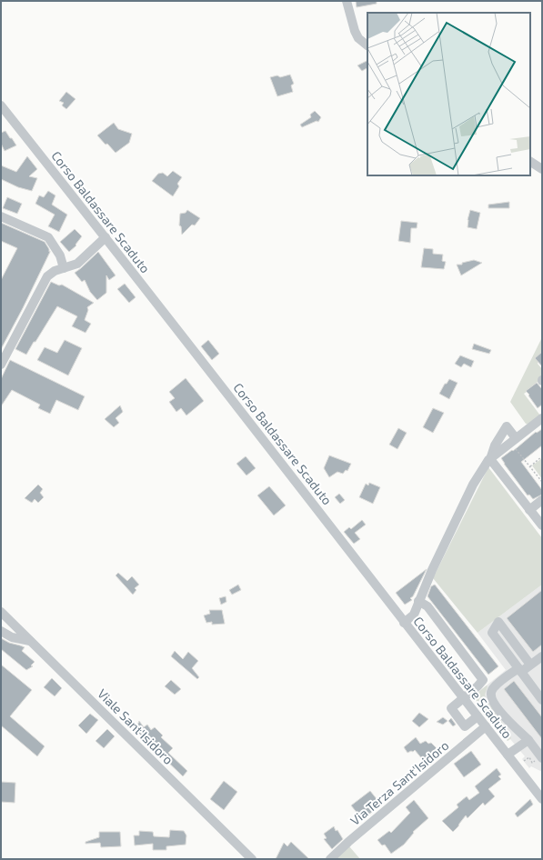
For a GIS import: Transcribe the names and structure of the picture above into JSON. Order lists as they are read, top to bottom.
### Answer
{
  "streets": {
    "street": ["Corso Baldassare Scaduto", "Viale Sant'Isidoro", "Via Terza Sant'Isidoro"]
  },
  "crossings": [
    ["Corso Baldassare Scaduto", "Via Terza Sant'Isidoro"]
  ]
}
